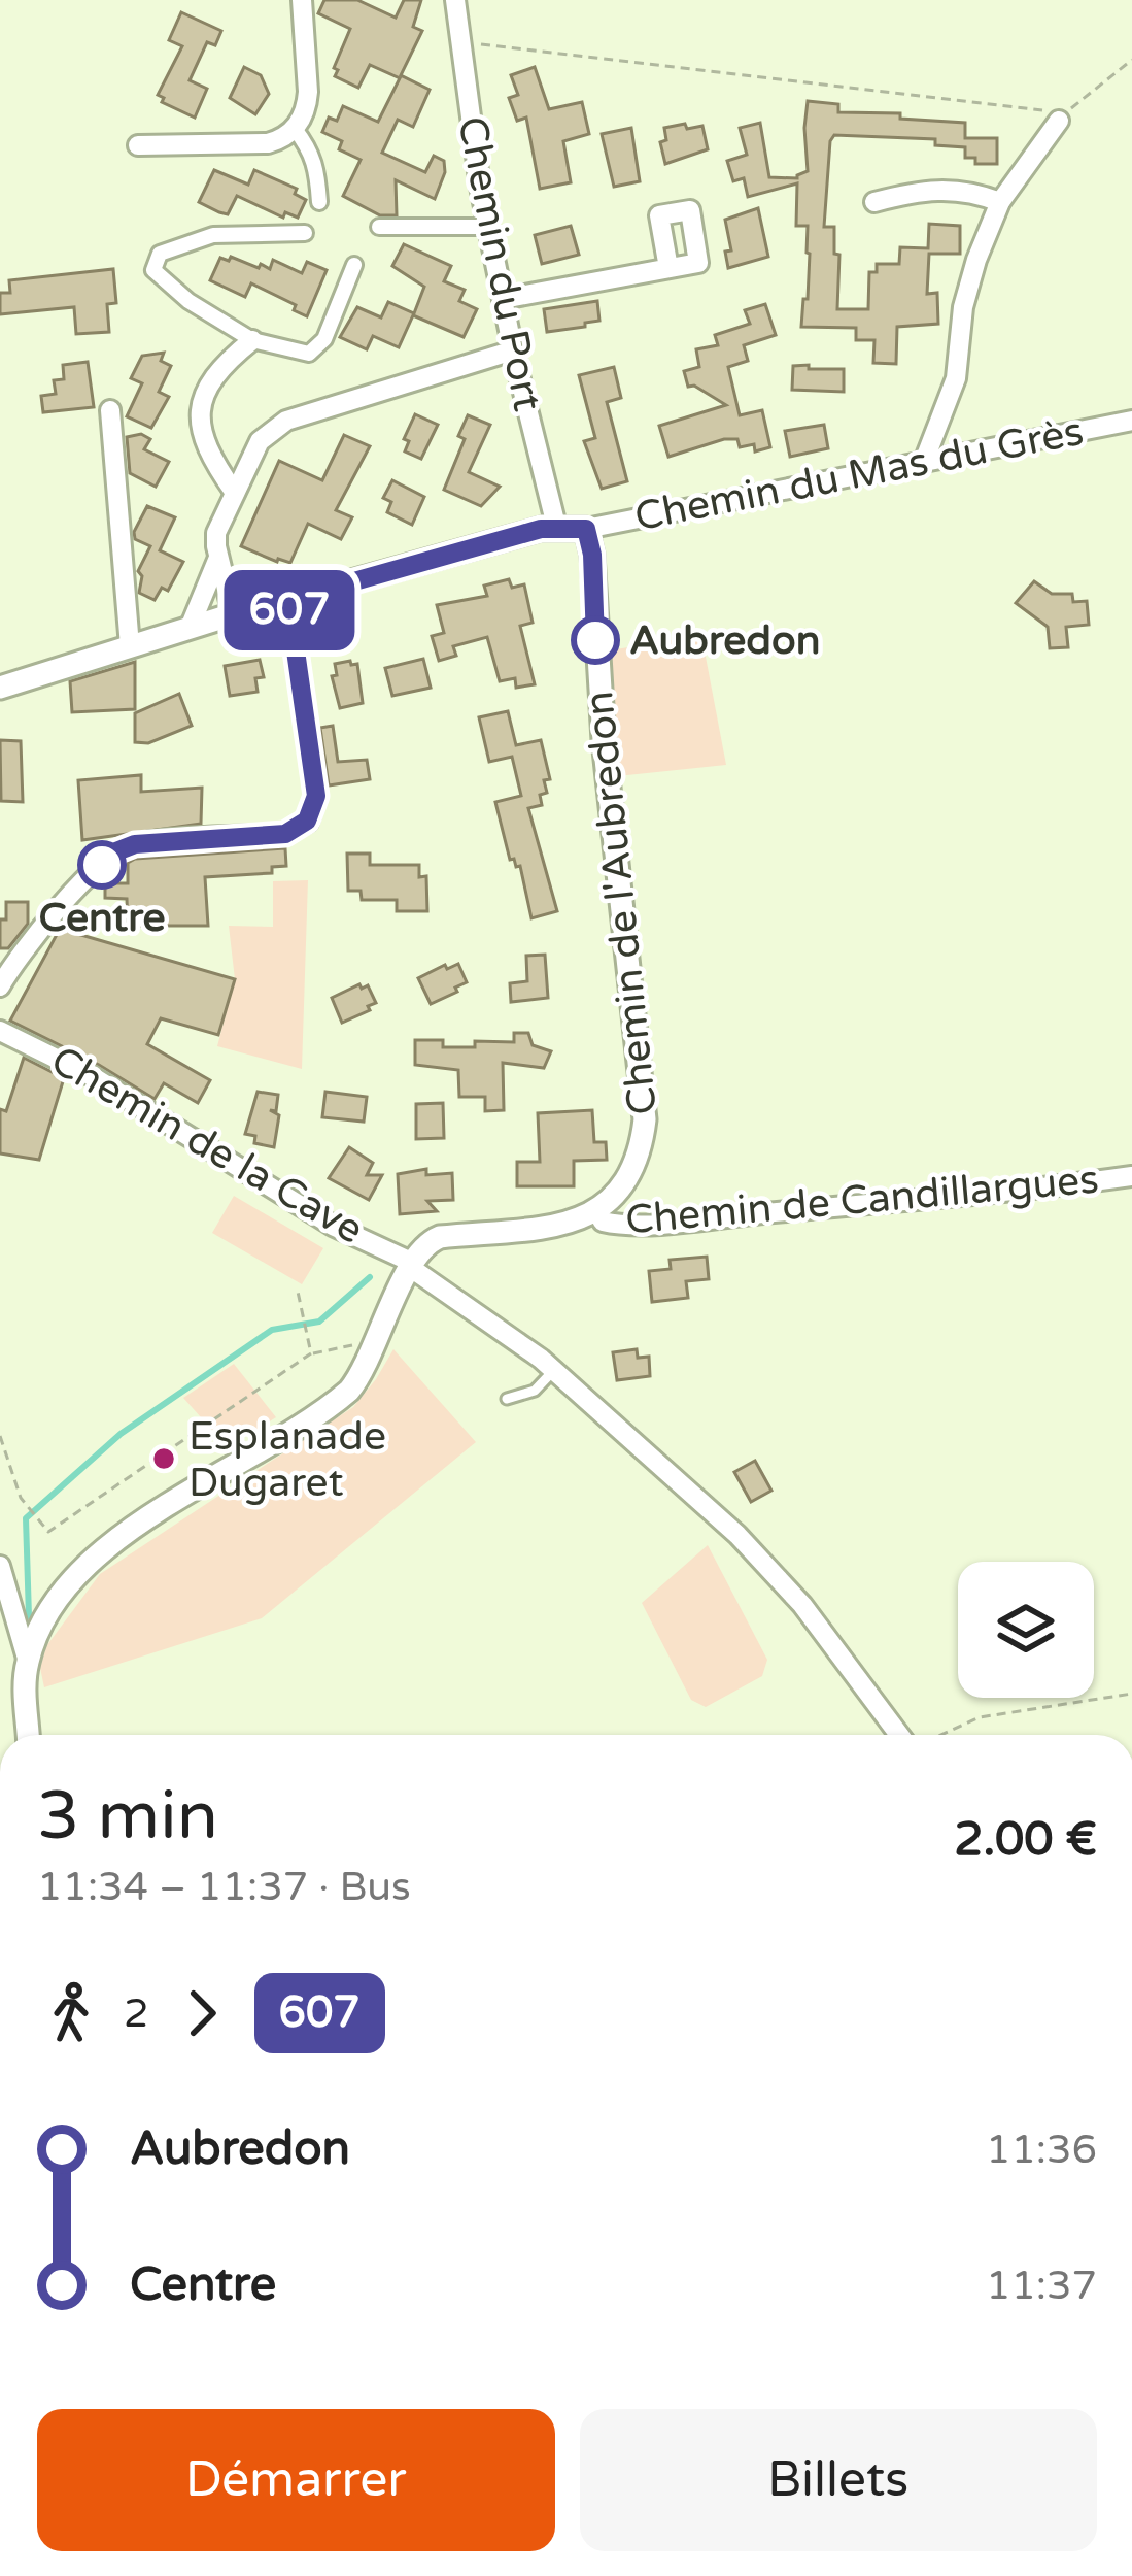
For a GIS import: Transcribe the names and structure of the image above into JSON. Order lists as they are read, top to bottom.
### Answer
{
  "streets": {
    "street": [
      "Chemin du Port",
      "Chemin du Mas du Grès",
      "Chemin de l'Aubredon",
      "Chemin de la Cave",
      "Chemin de Candillargues"
    ]
  },
  "crossings": [
    ["Chemin du Mas du Grès", "Chemin de l'Aubredon"],
    ["Chemin de l'Aubredon", "Chemin de Candillargues"]
  ],
  "places": ["Aubredon", "Centre", "Esplanade Dugaret"],
  "lines": ["bus line 607"],
  "page": {
    "on_map": "607",
    "heading": ["3 min", "11:34 – 11:37 · Bus", "2.00 €"],
    "legs": ["2", "607"],
    "list": [
      {
        "name": "Aubredon",
        "value": "11:36"
      },
      {
        "name": "Centre",
        "value": "11:37"
      }
    ],
    "buttons": ["Démarrer", "Billets"]
  }
}
